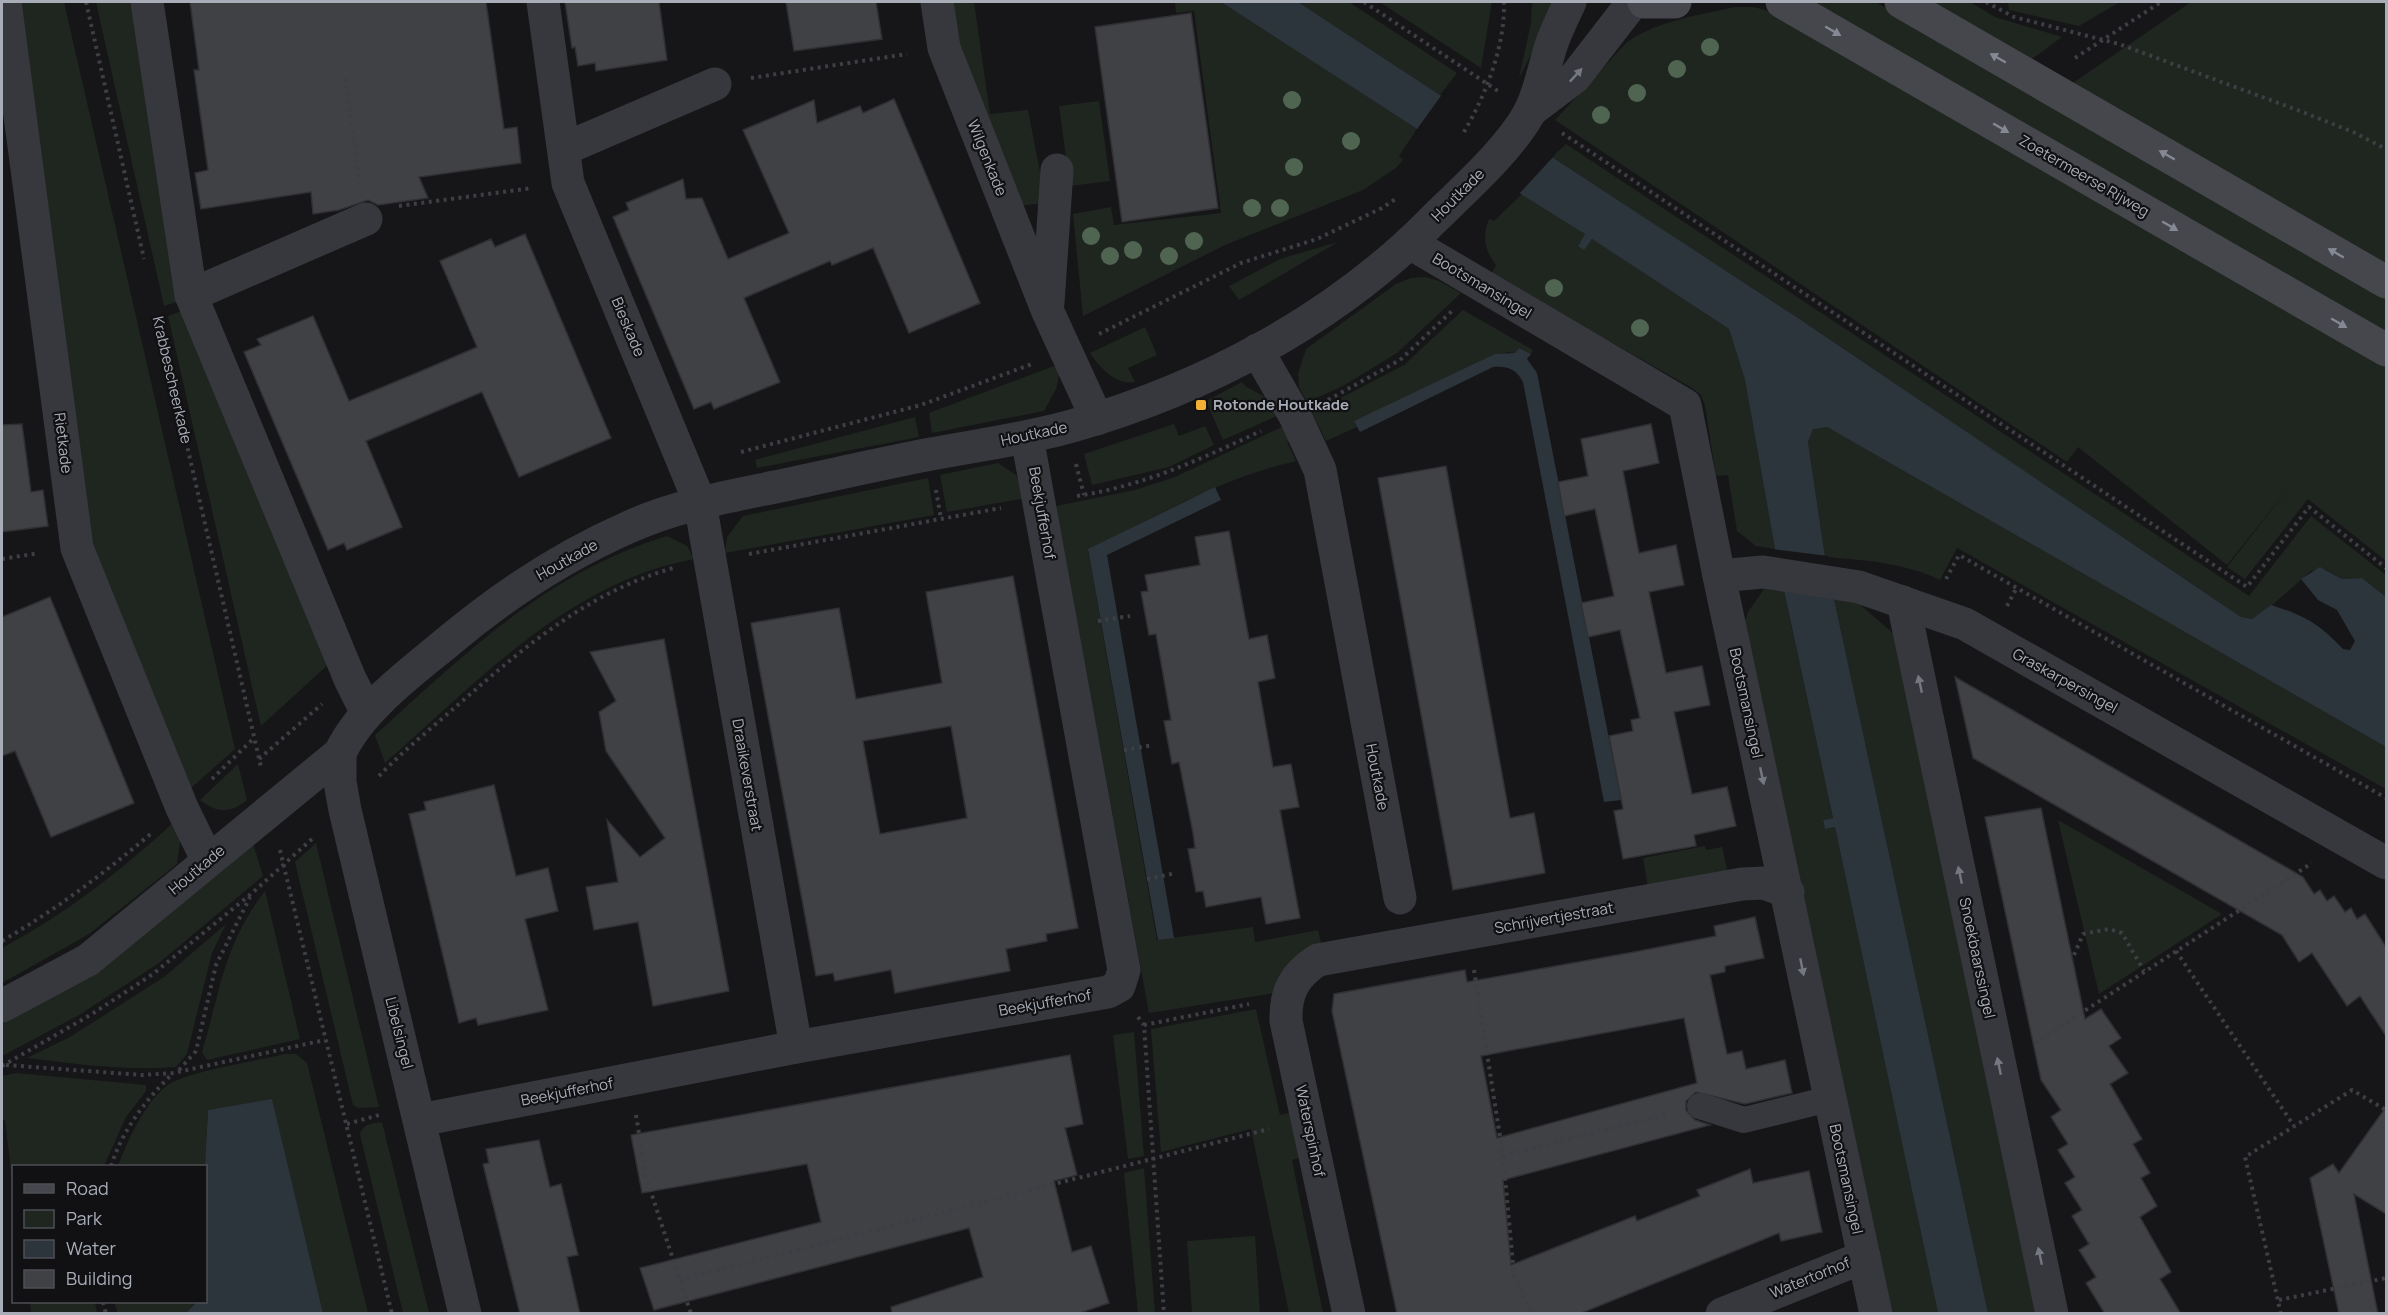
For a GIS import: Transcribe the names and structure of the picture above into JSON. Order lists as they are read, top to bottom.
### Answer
{
  "streets": {
    "main road": ["Zoetermeerse Rijweg"],
    "street": [
      "Wilgenkade",
      "Houtkade",
      "Bootsmansingel",
      "Bieskade",
      "Rietkade",
      "Beekjufferhof",
      "Graskarpersingel",
      "Draaikeverstraat",
      "Schrijvertjestraat",
      "Snoekbaarssingel",
      "Libelsingel",
      "Waterspinhof",
      "Watertorhof"
    ],
    "path": ["Krabbescheerkade"]
  },
  "crossings": [
    ["Wilgenkade", "Houtkade"],
    ["Houtkade", "Bootsmansingel"],
    ["Houtkade", "Bieskade"],
    ["Houtkade", "Rietkade"],
    ["Houtkade", "Beekjufferhof"],
    ["Houtkade", "Draaikeverstraat"],
    ["Houtkade", "Libelsingel"],
    ["Bootsmansingel", "Graskarpersingel"],
    ["Bootsmansingel", "Schrijvertjestraat"],
    ["Bootsmansingel", "Watertorhof"],
    ["Bieskade", "Draaikeverstraat"],
    ["Beekjufferhof", "Draaikeverstraat"],
    ["Beekjufferhof", "Libelsingel"],
    ["Graskarpersingel", "Snoekbaarssingel"],
    ["Schrijvertjestraat", "Waterspinhof"]
  ],
  "one_way": ["Bootsmansingel", "Snoekbaarssingel"],
  "places": {
    "transit": ["Rotonde Houtkade"]
  },
  "legend": [
    "Road",
    "Park",
    "Water",
    "Building"
  ]
}
